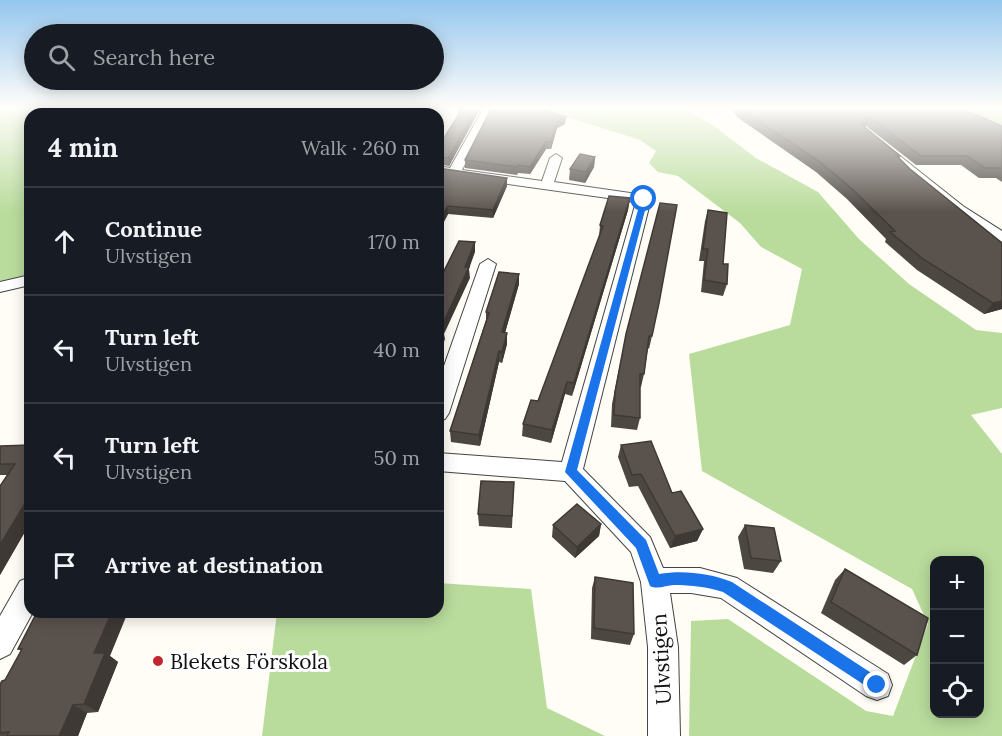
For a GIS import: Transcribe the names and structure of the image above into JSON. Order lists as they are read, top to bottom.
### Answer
{
  "streets": {
    "street": ["Ulvstigen"]
  },
  "places": ["Blekets Förskola"],
  "page": {
    "search": "Search here",
    "heading": ["4 min", "Walk · 260 m"],
    "list": [
      ["Continue", "Ulvstigen", "170 m"],
      ["Turn left", "Ulvstigen", "40 m"],
      ["Turn left", "Ulvstigen", "50 m"],
      "Arrive at destination"
    ],
    "map_buttons": ["+", "−"]
  }
}
